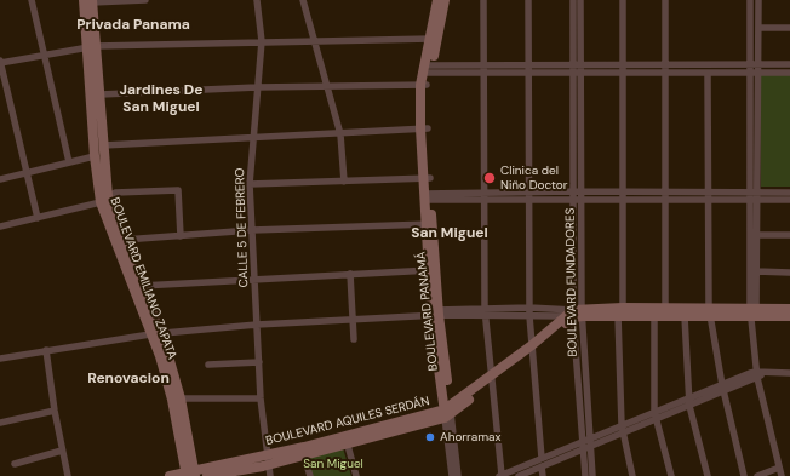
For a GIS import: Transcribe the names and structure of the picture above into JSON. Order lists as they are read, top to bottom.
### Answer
{
  "streets": {
    "street": [
      "CALLE 5 DE FEBRERO",
      "BOULEVARD EMILIANO ZAPATA",
      "BOULEVARD FUNDADORES",
      "BOULEVARD PANAMÁ",
      "BOULEVARD AQUILES SERDÁN"
    ]
  },
  "crossings": [
    ["CALLE 5 DE FEBRERO", "BOULEVARD AQUILES SERDÁN"],
    ["BOULEVARD EMILIANO ZAPATA", "BOULEVARD AQUILES SERDÁN"],
    ["BOULEVARD FUNDADORES", "BOULEVARD AQUILES SERDÁN"],
    ["BOULEVARD PANAMÁ", "BOULEVARD AQUILES SERDÁN"]
  ],
  "districts": [
    "Privada Panama",
    "Jardines De San Miguel",
    "San Miguel",
    "Renovacion"
  ],
  "parks": ["San Miguel"],
  "places": ["Clinica del Niño Doctor", "Ahorramax"]
}
